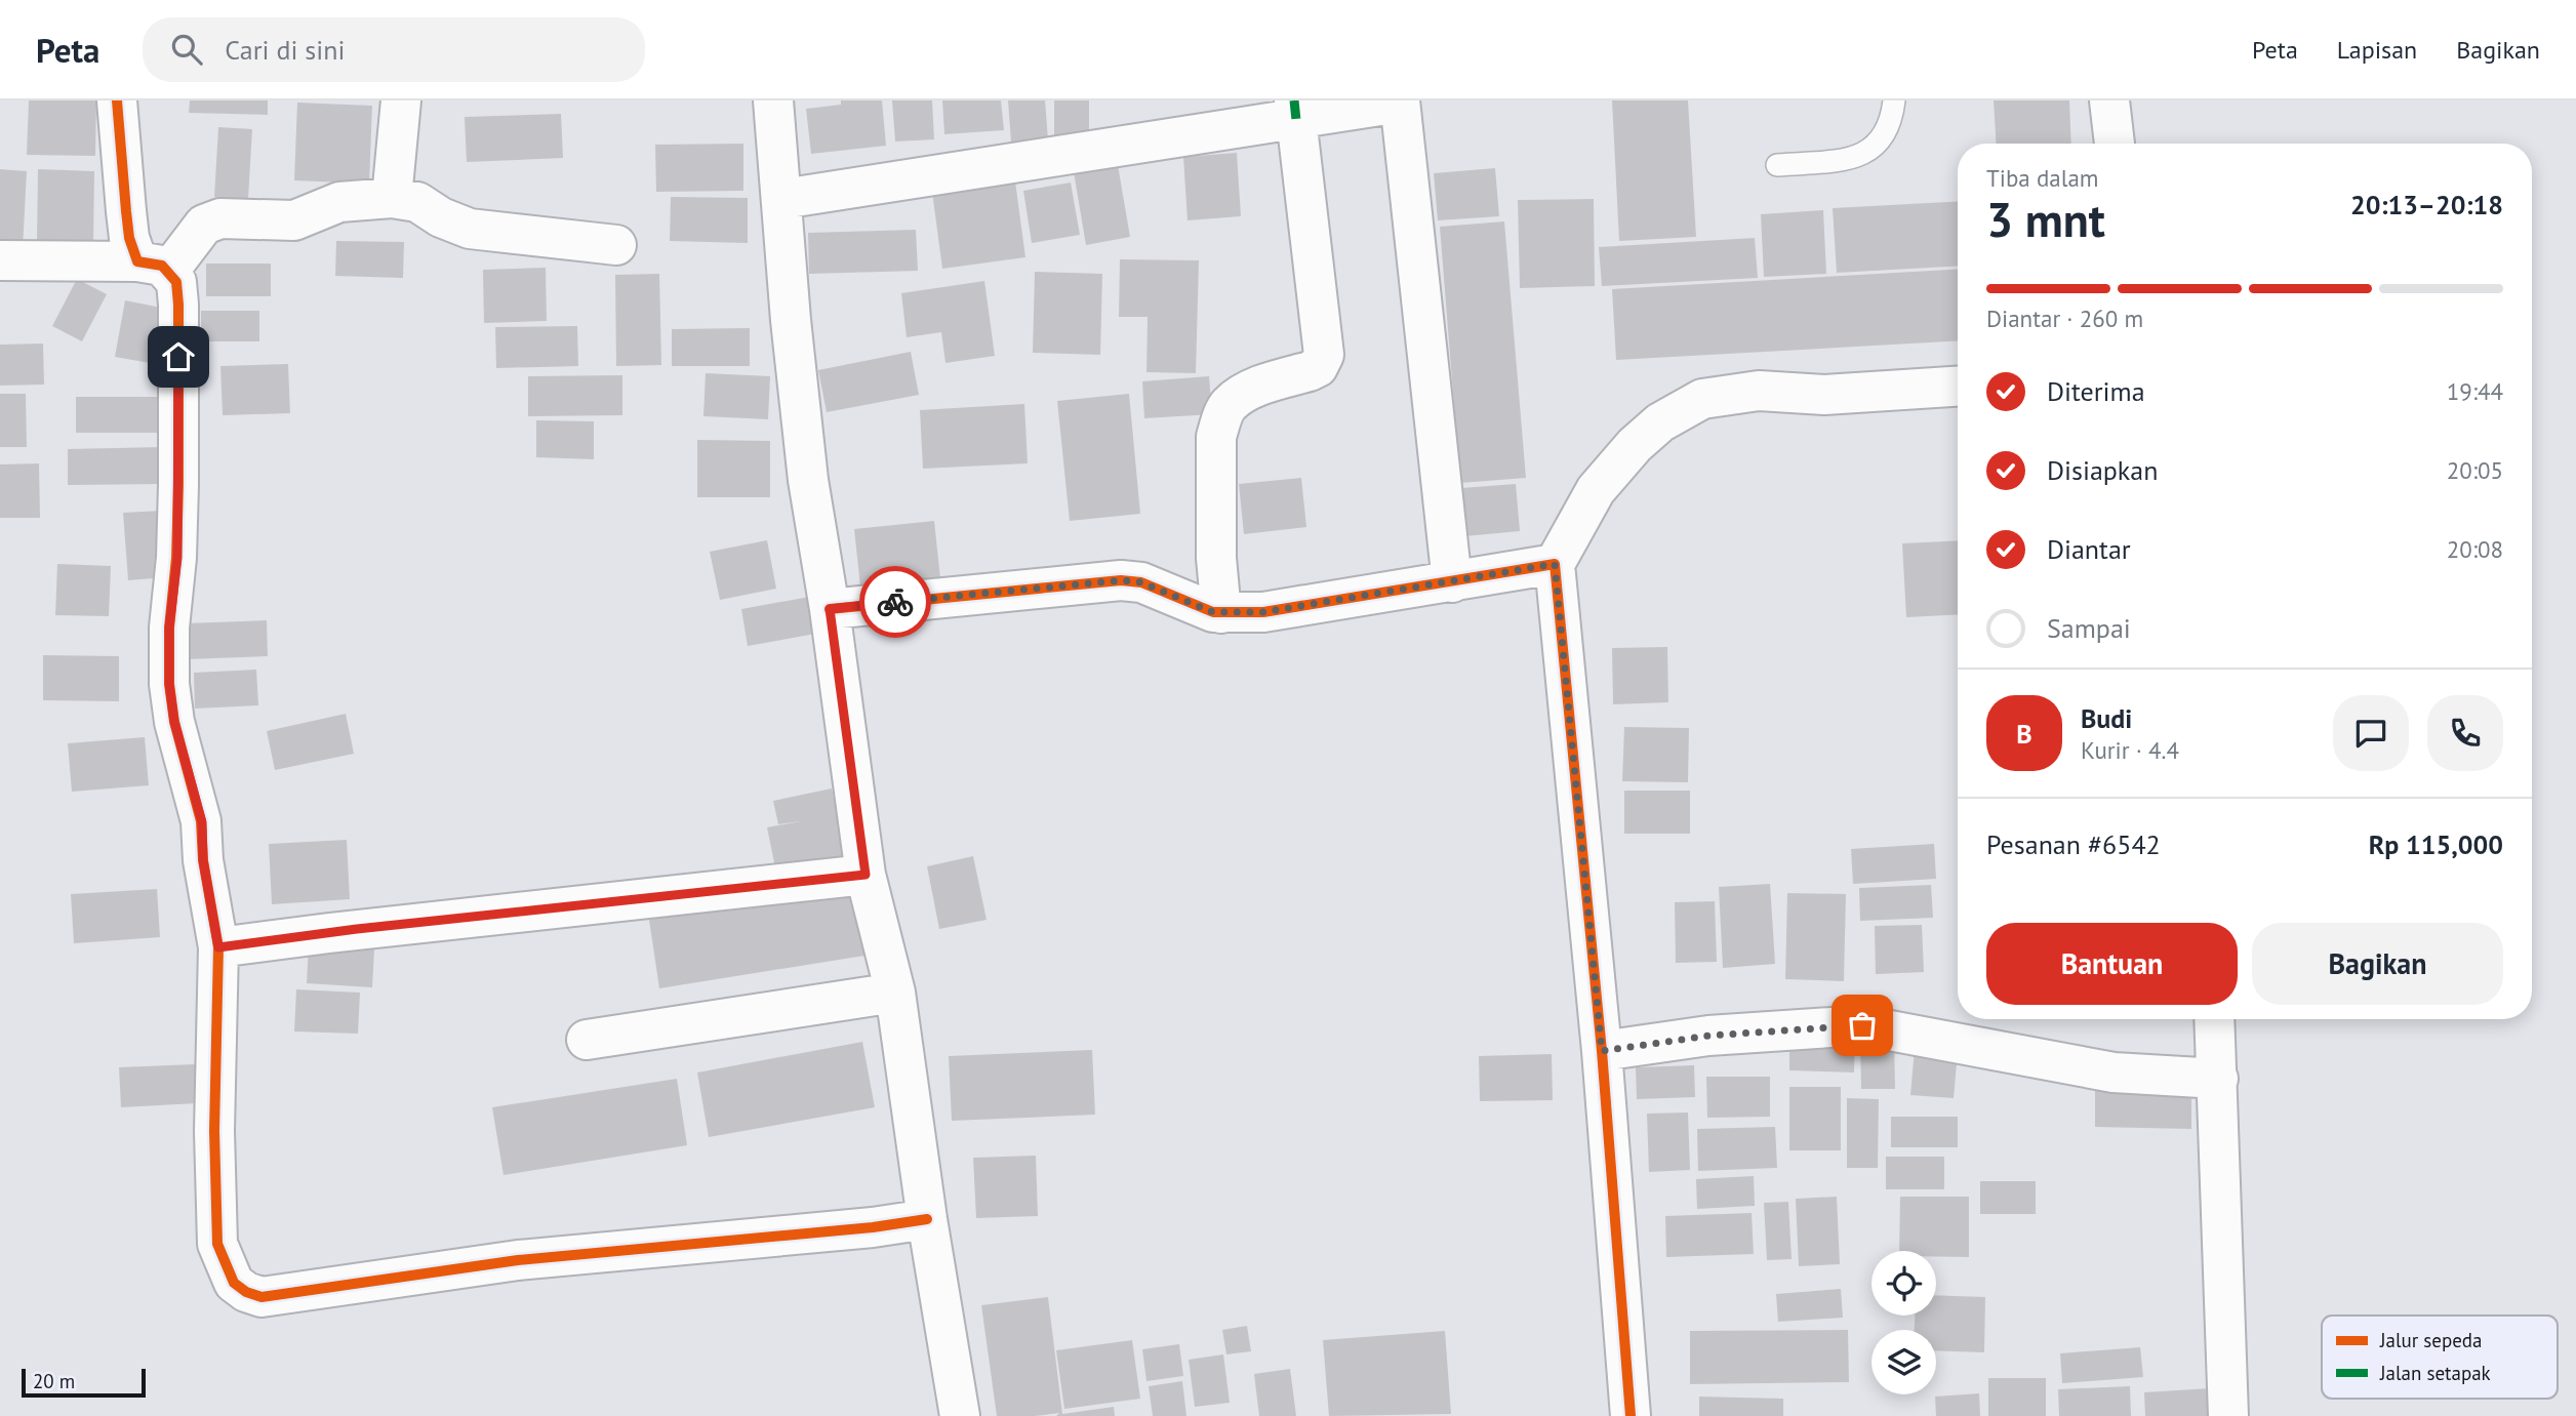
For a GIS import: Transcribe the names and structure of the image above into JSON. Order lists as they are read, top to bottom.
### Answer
{
  "legend": ["Jalur sepeda", "Jalan setapak"],
  "scale_bar": "20 m",
  "page": {
    "header": "Peta",
    "search": "Cari di sini",
    "nav": ["Peta", "Lapisan", "Bagikan"],
    "heading": ["3 mnt", "Tiba dalam", "20:13–20:18"],
    "panel": [
      "Budi",
      "Kurir · 4.4",
      "Pesanan #6542",
      "Rp 115,000"
    ],
    "bar": "Diantar · 260 m",
    "list": [
      ["Diterima", "19:44"],
      ["Disiapkan", "20:05"],
      ["Diantar", "20:08"],
      "Sampai"
    ],
    "round": "B",
    "buttons": ["Bantuan", "Bagikan"],
    "scale": "20 m"
  }
}
